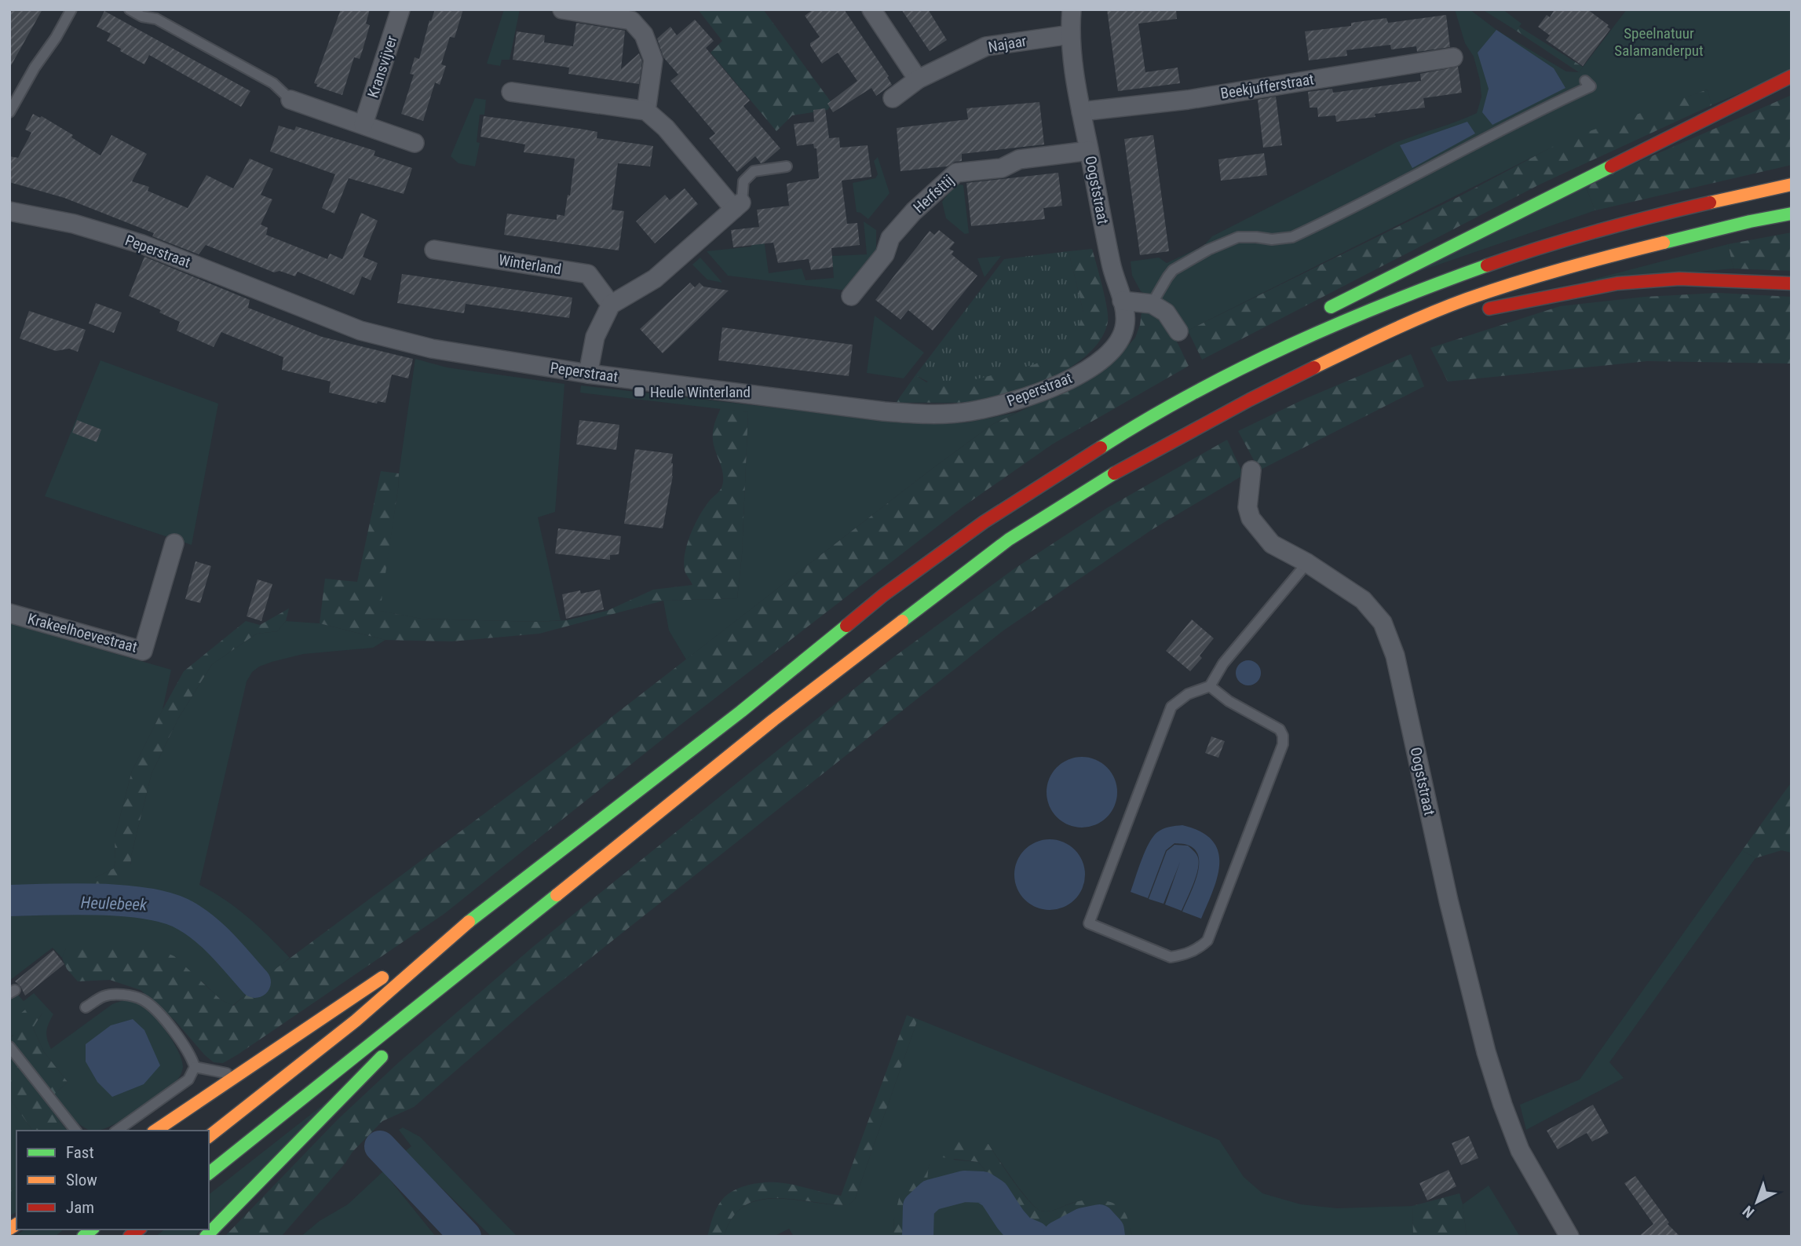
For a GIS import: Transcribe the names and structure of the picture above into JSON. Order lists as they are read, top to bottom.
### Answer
{
  "streets": {
    "street": [
      "Najaar",
      "Kransvijver",
      "Beekjufferstraat",
      "Oogststraat",
      "Herfsttij",
      "Peperstraat",
      "Winterland",
      "Krakeelhoevestraat"
    ]
  },
  "crossings": [
    ["Najaar", "Oogststraat"],
    ["Beekjufferstraat", "Oogststraat"],
    ["Oogststraat", "Herfsttij"],
    ["Oogststraat", "Peperstraat"]
  ],
  "water": ["Heulebeek"],
  "parks": ["Speelnatuur Salamanderput"],
  "places": {
    "transit": ["Heule Winterland"]
  },
  "legend": ["Fast", "Slow", "Jam"],
  "north": "bottom left"
}
